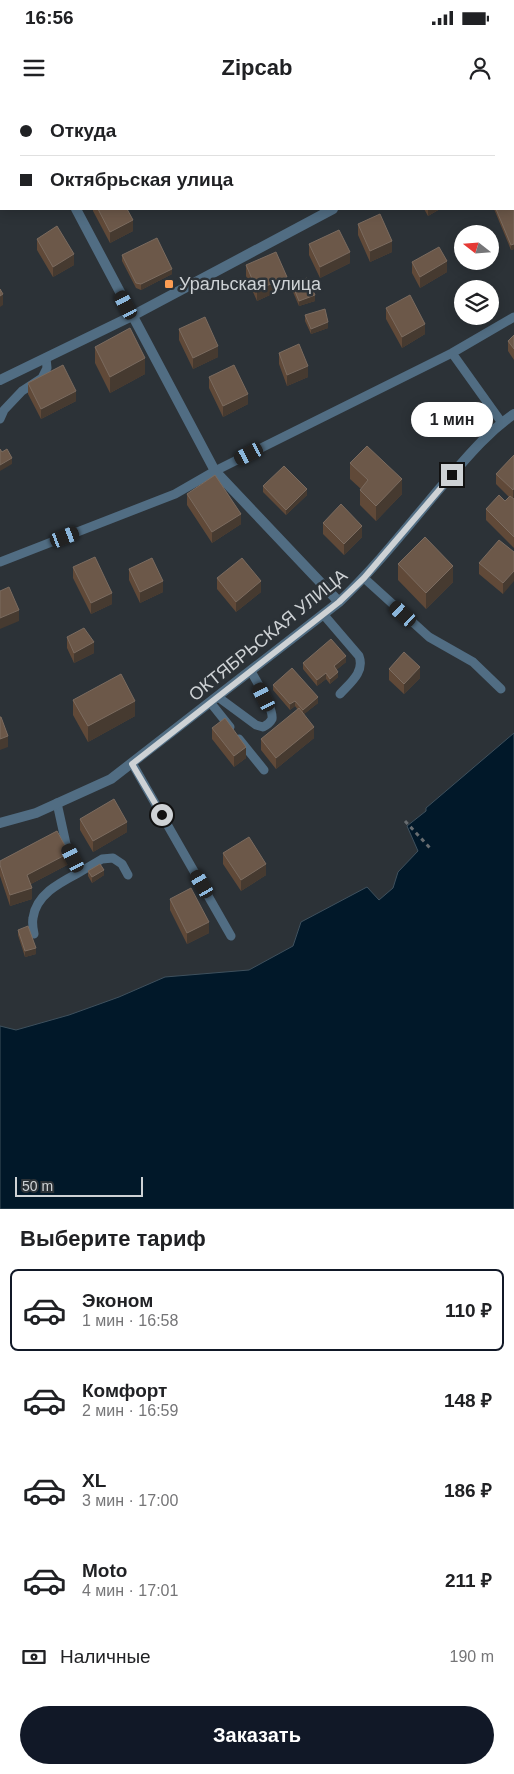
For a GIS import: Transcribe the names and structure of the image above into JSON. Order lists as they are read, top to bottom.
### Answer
{
  "streets": {
    "street": ["ОКТЯБРЬСКАЯ УЛИЦА"]
  },
  "places": {
    "transit": ["Уральская улица"]
  },
  "scale_bar": "50 m",
  "north": "left",
  "page": {
    "status": "16:56",
    "header": "Zipcab",
    "banner": ["Откуда", "Октябрьская улица"],
    "bubble": "1 мин",
    "scale": "50 m",
    "heading": "Выберите тариф",
    "list": [
      {
        "name": "Эконом",
        "note": "1 мин · 16:58",
        "value": "110 ₽"
      },
      {
        "name": "Комфорт",
        "note": "2 мин · 16:59",
        "value": "148 ₽"
      },
      {
        "name": "XL",
        "note": "3 мин · 17:00",
        "value": "186 ₽"
      },
      {
        "name": "Moto",
        "note": "4 мин · 17:01",
        "value": "211 ₽"
      }
    ],
    "pay": ["Наличные", "190 m"],
    "buttons": "Заказать"
  }
}
